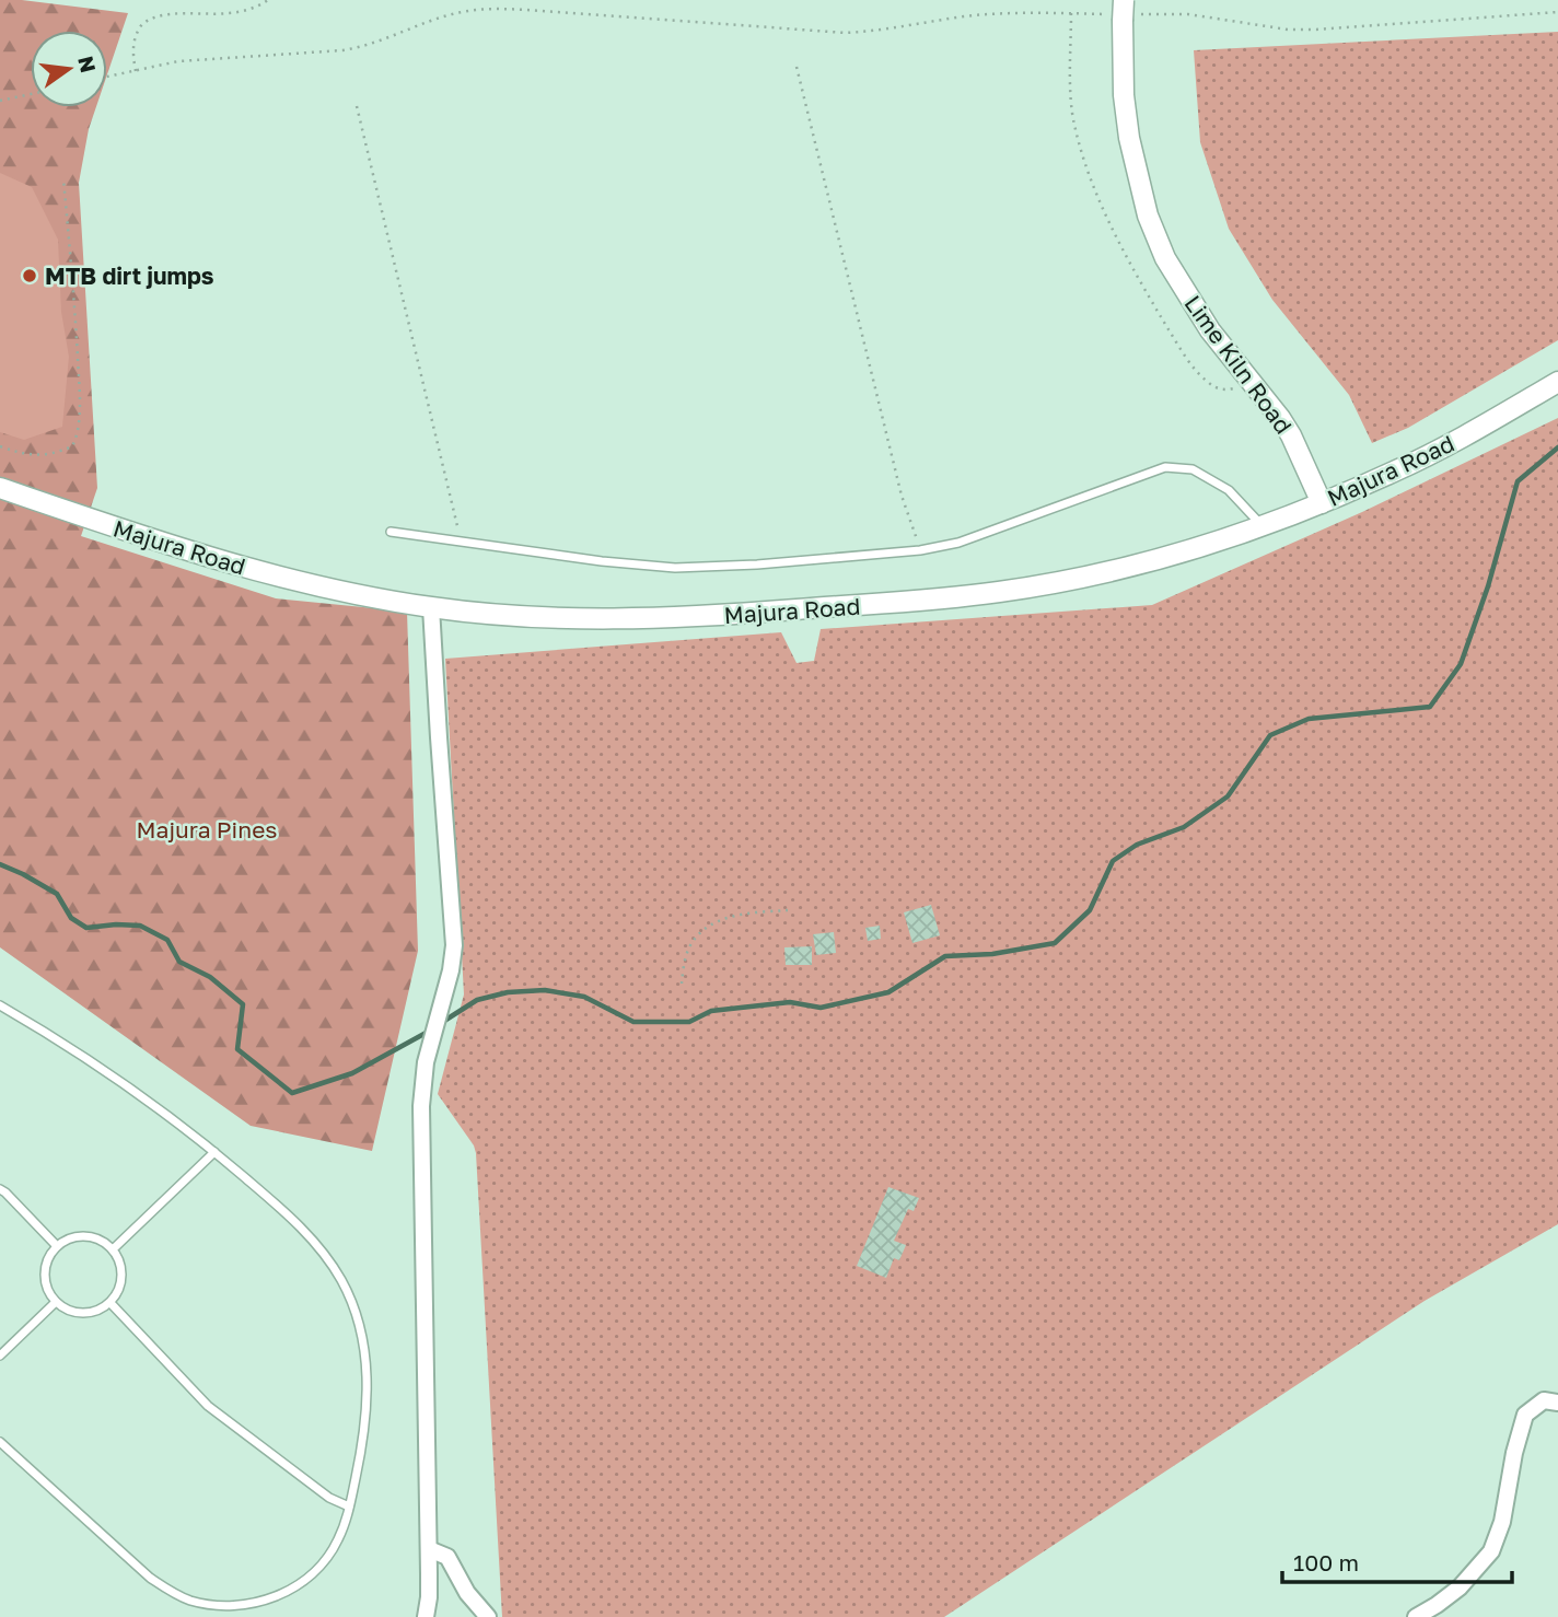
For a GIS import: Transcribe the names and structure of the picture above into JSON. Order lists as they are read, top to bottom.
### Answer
{
  "streets": {
    "street": ["Lime Kiln Road", "Majura Road"]
  },
  "crossings": [
    ["Lime Kiln Road", "Majura Road"]
  ],
  "parks": ["Majura Pines"],
  "places": ["MTB dirt jumps"],
  "scale_bar": "100 m",
  "north": "right"
}
